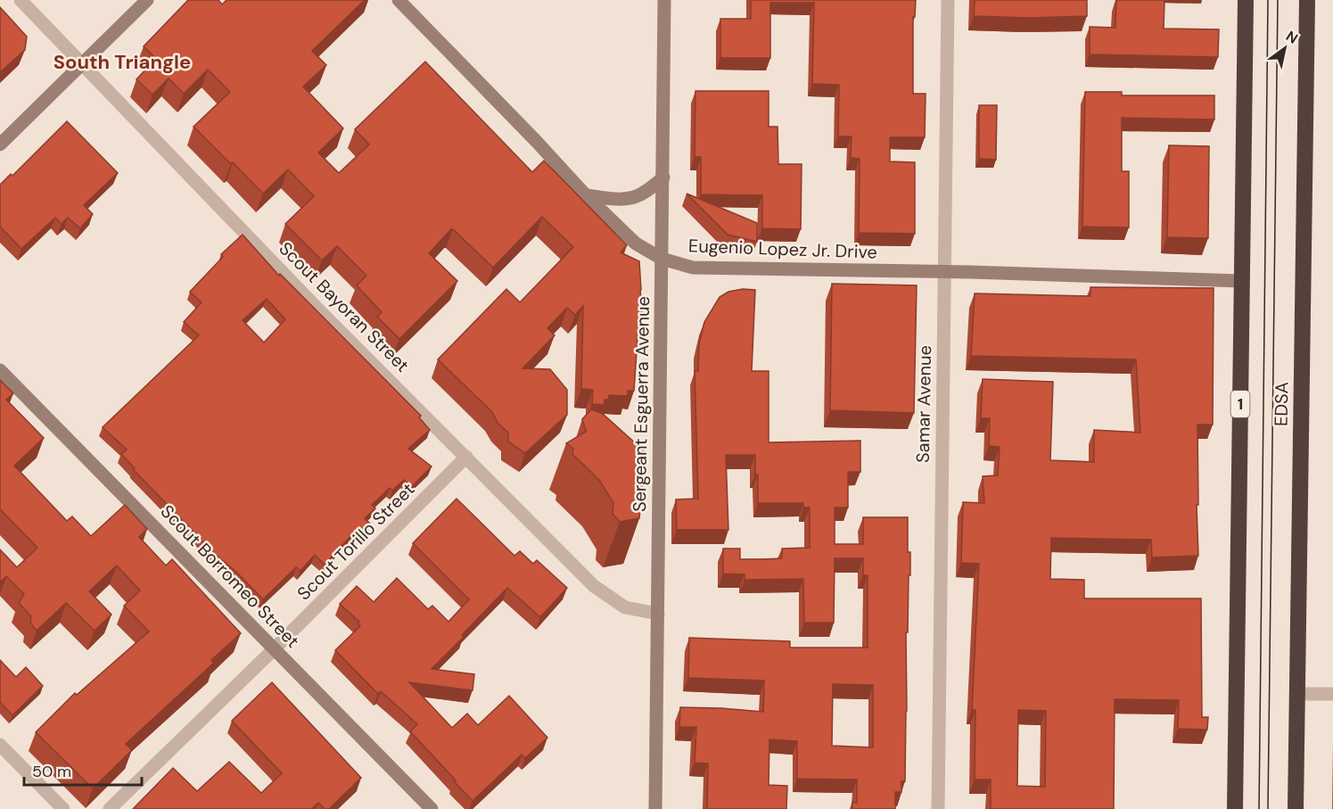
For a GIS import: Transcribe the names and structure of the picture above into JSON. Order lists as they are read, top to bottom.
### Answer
{
  "streets": {
    "highway": ["1", "EDSA"],
    "street": [
      "Eugenio Lopez Jr. Drive",
      "Scout Bayoran Street",
      "Sergeant Esguerra Avenue",
      "Samar Avenue",
      "Scout Torillo Street",
      "Scout Borromeo Street"
    ]
  },
  "crossings": [
    ["Eugenio Lopez Jr. Drive", "Sergeant Esguerra Avenue"],
    ["Eugenio Lopez Jr. Drive", "Samar Avenue"],
    ["Eugenio Lopez Jr. Drive", "1"],
    ["Scout Bayoran Street", "Sergeant Esguerra Avenue"],
    ["Scout Bayoran Street", "Scout Torillo Street"],
    ["Scout Torillo Street", "Scout Borromeo Street"]
  ],
  "districts": ["South Triangle"],
  "scale_bar": "50 m",
  "north": "top right"
}
